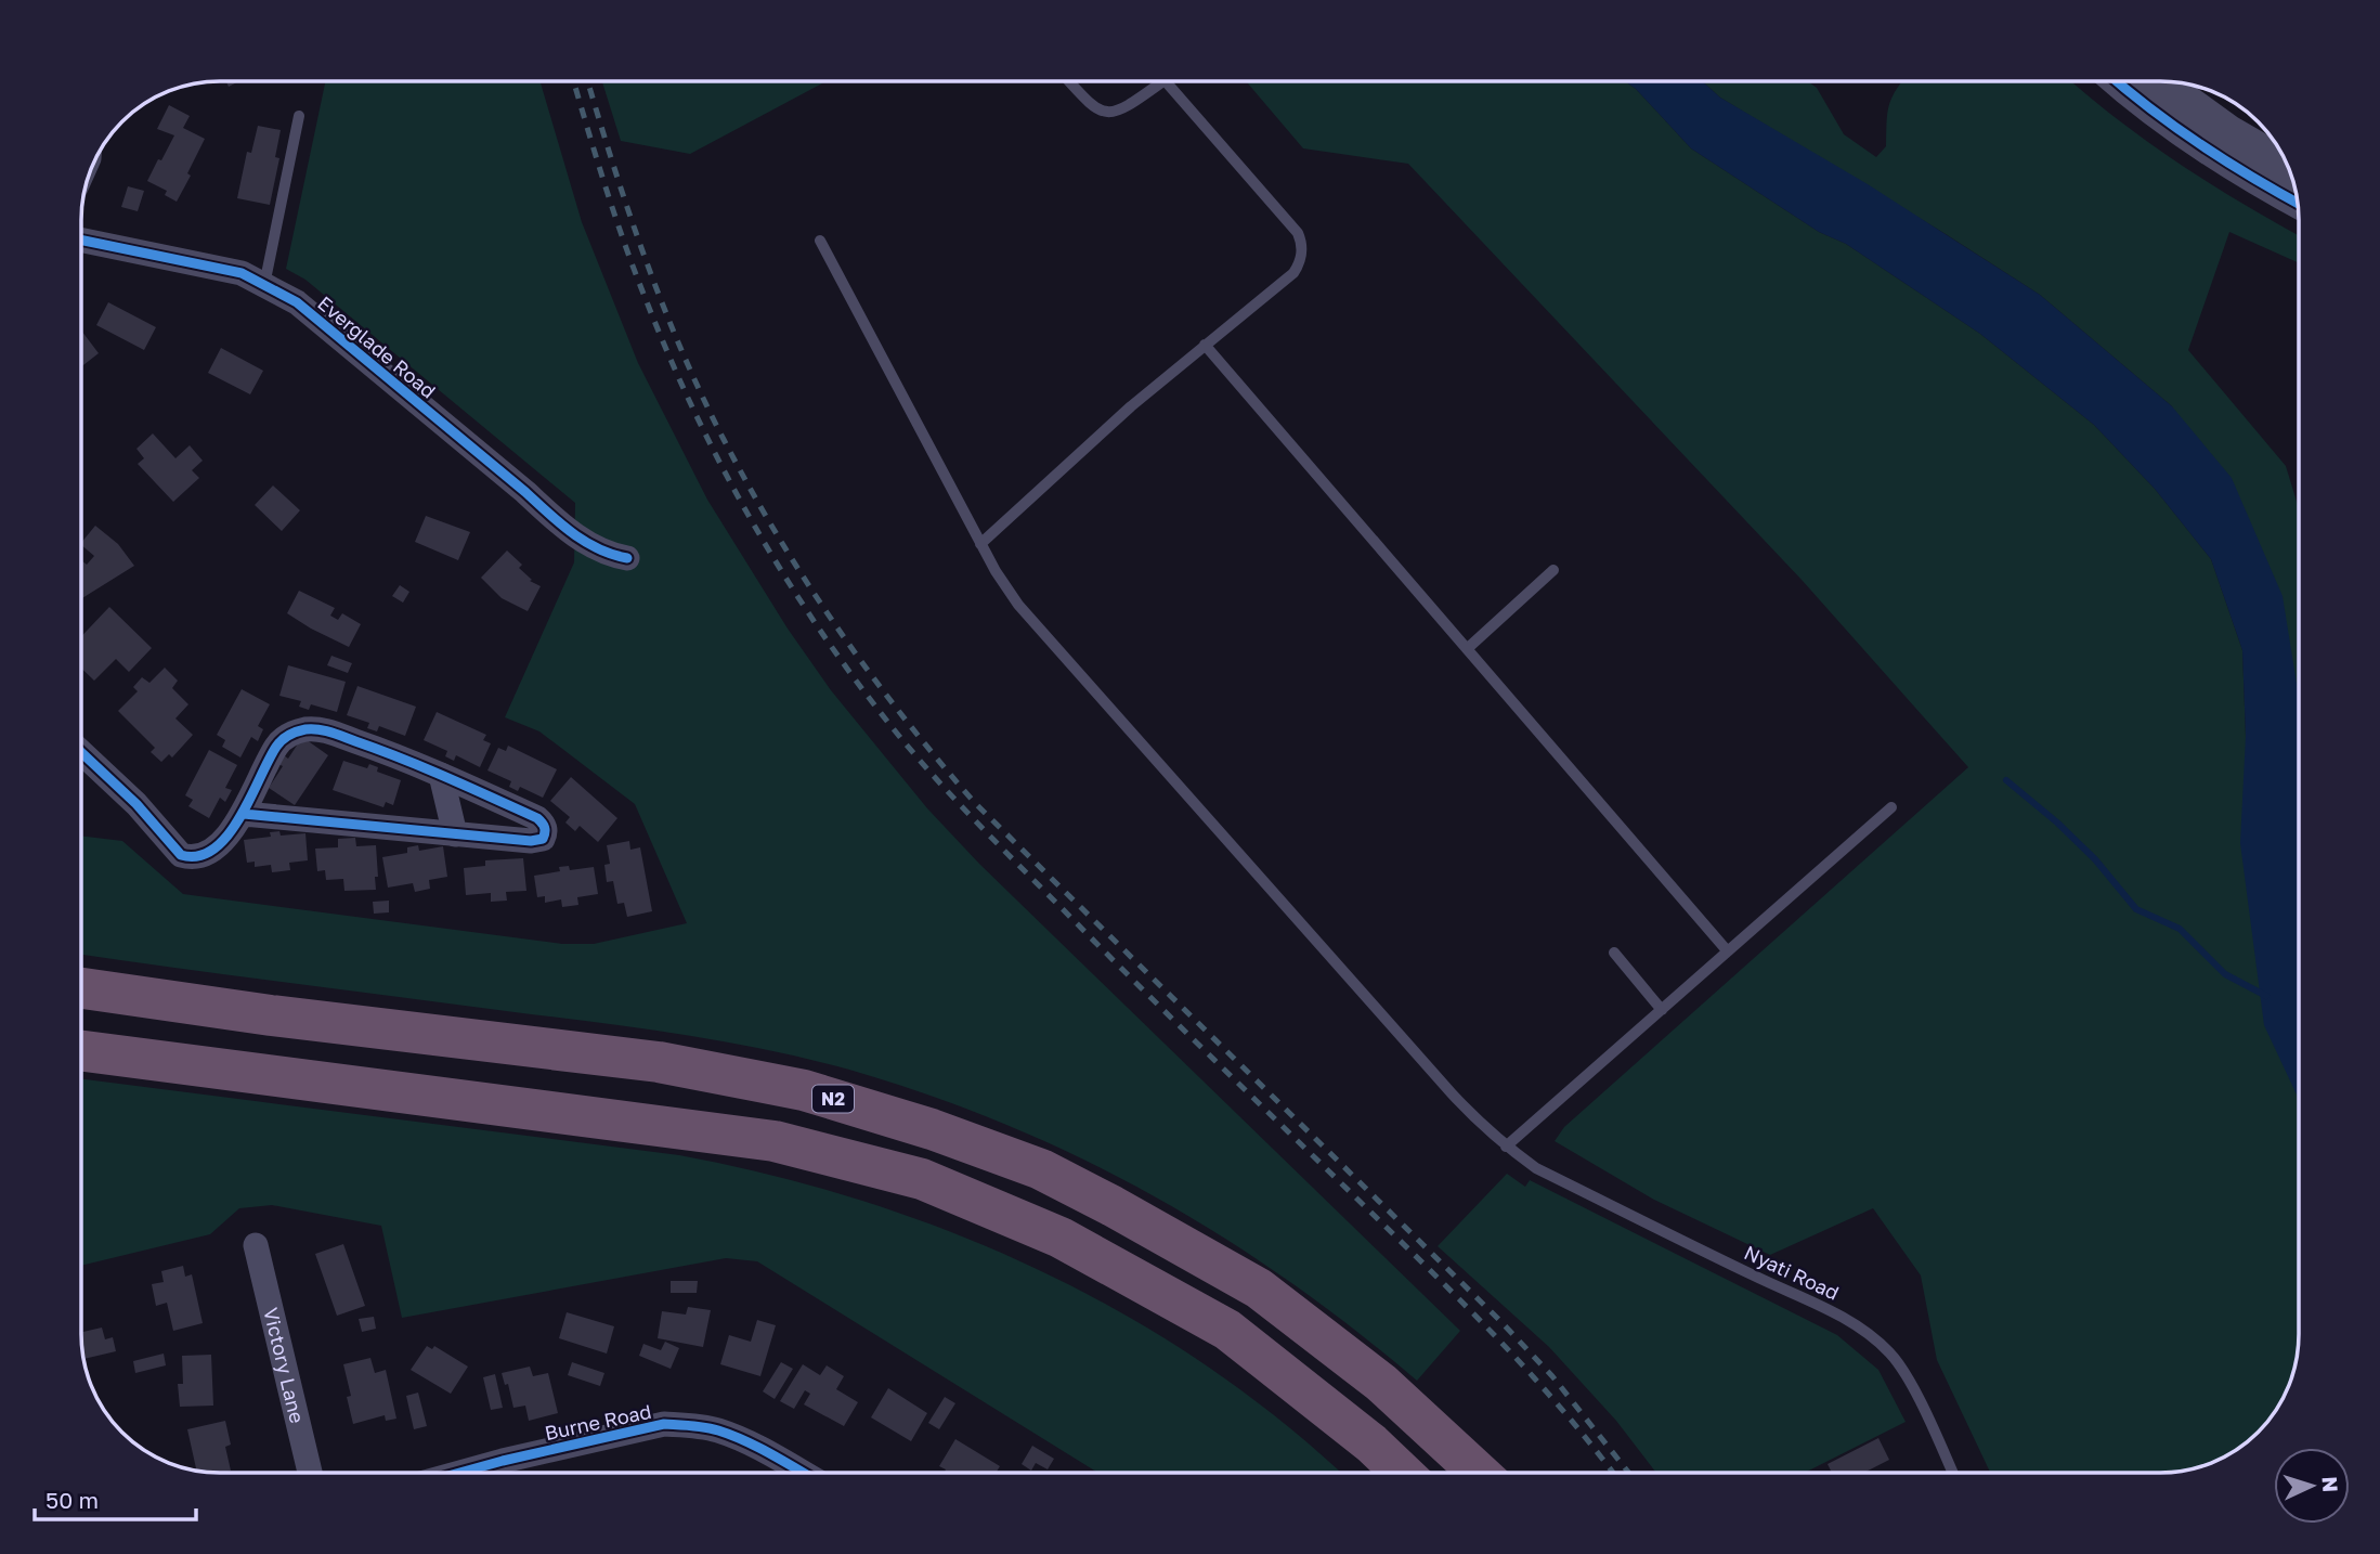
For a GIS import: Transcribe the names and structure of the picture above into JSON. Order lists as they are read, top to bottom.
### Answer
{
  "streets": {
    "highway": ["N2"],
    "street": ["Everglade Road", "Victory Lane", "Burne Road"],
    "lane": ["Nyati Road"]
  },
  "scale_bar": "50 m",
  "north": "right"
}
